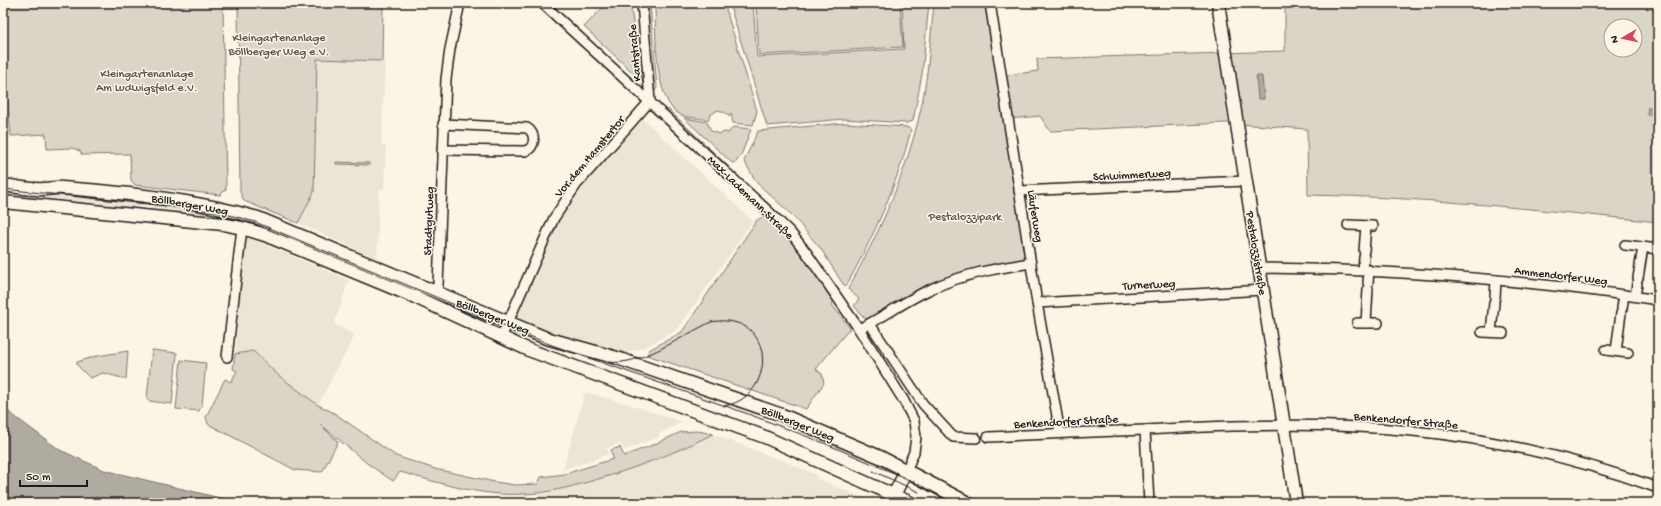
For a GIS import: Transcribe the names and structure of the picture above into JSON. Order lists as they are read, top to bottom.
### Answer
{
  "streets": {
    "street": [
      "Kantstraße",
      "Vor dem Hamstertor",
      "Schwimmerweg",
      "Max-Lademann-Straße",
      "Böllberger Weg",
      "Läuferweg",
      "Stadtgutweg",
      "Pestalozzistraße",
      "Ammendorfer Weg",
      "Turnerweg",
      "Benkendorfer Straße"
    ]
  },
  "crossings": [
    ["Kantstraße", "Vor dem Hamstertor"],
    ["Kantstraße", "Max-Lademann-Straße"],
    ["Vor dem Hamstertor", "Max-Lademann-Straße"],
    ["Vor dem Hamstertor", "Böllberger Weg"],
    ["Schwimmerweg", "Läuferweg"],
    ["Schwimmerweg", "Pestalozzistraße"],
    ["Max-Lademann-Straße", "Böllberger Weg"],
    ["Böllberger Weg", "Stadtgutweg"],
    ["Läuferweg", "Turnerweg"],
    ["Läuferweg", "Benkendorfer Straße"],
    ["Pestalozzistraße", "Ammendorfer Weg"],
    ["Pestalozzistraße", "Turnerweg"],
    ["Pestalozzistraße", "Benkendorfer Straße"]
  ],
  "parks": ["Kleingartenanlage Böllberger Weg e.V.", "Kleingartenanlage Am Ludwigsfeld e.V.", "Pestalozzipark"],
  "scale_bar": "50 m",
  "north": "left"
}
